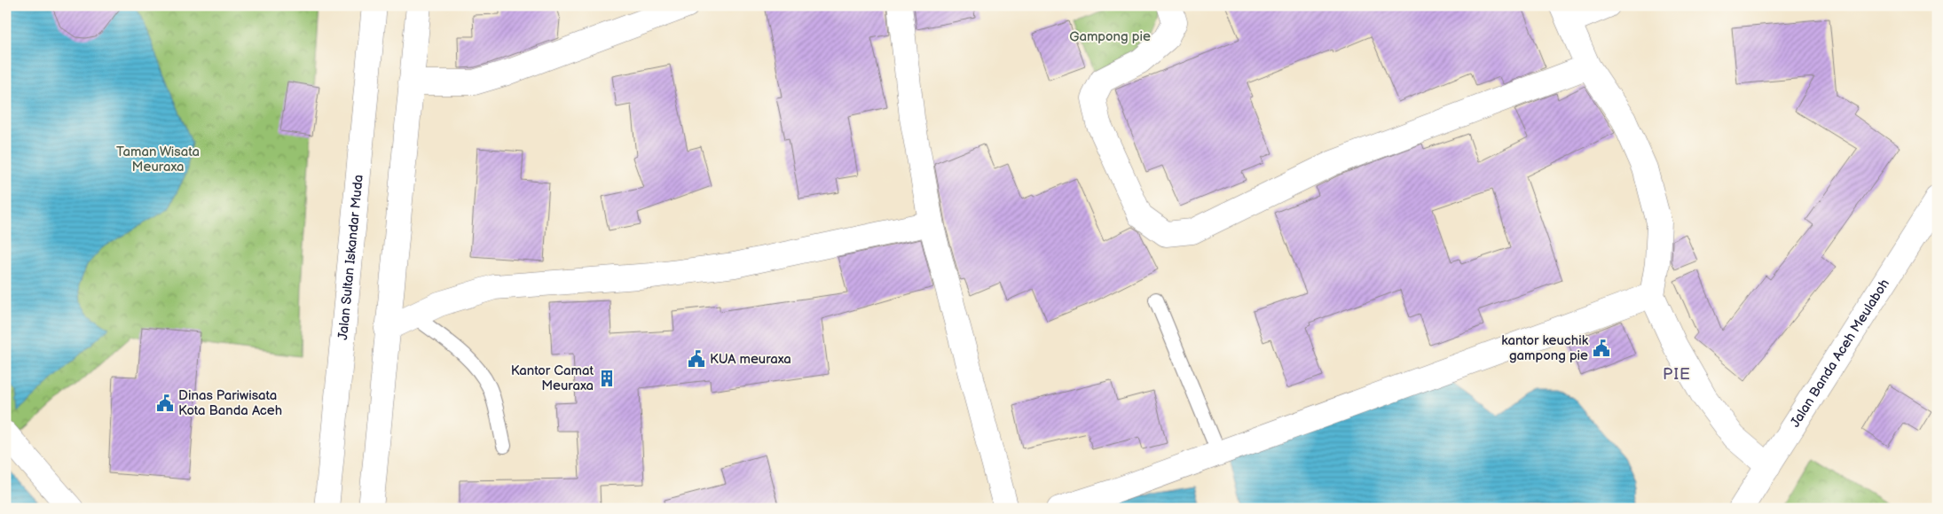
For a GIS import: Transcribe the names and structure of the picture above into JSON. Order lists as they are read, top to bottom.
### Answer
{
  "streets": {
    "main road": ["Jalan Sultan Iskandar Muda", "Jalan Banda Aceh Meulaboh"]
  },
  "districts": ["PIE"],
  "parks": ["Gampong pie", "Taman Wisata Meuraxa"],
  "places": {
    "public building": ["kantor keuchik gampong pie", "KUA meuraxa", "Dinas Pariwisata Kota Banda Aceh"],
    "building": ["Kantor Camat Meuraxa"]
  }
}
